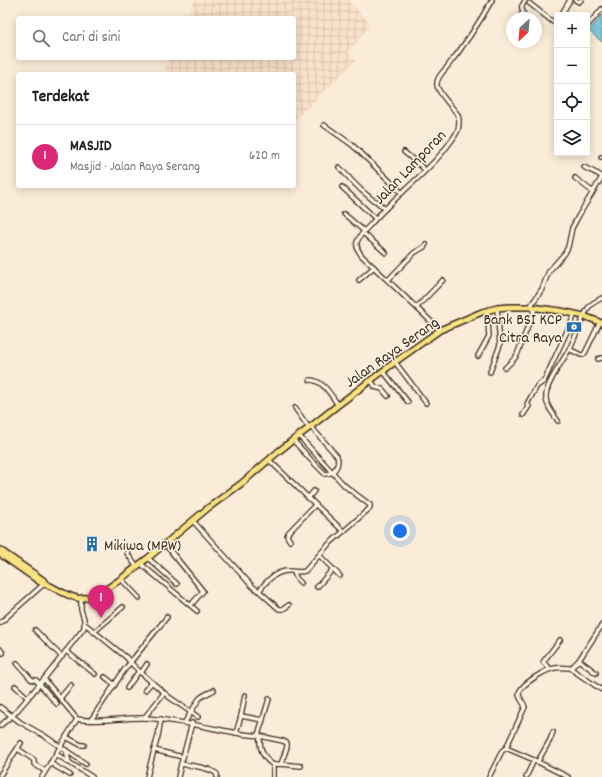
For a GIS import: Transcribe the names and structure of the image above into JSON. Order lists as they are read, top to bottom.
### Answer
{
  "streets": {
    "highway": ["Jalan Raya Serang"],
    "street": ["Jalan Lamporan"]
  },
  "crossings": [
    ["Jalan Lamporan", "Jalan Raya Serang"]
  ],
  "places": {
    "bank": ["Bank BSI KCP Citra Raya"],
    "building": ["Mikiwa (MPW)"]
  },
  "north": "bottom left",
  "page": {
    "map_buttons": ["+", "−"],
    "search": "Cari di sini",
    "heading": "Terdekat",
    "list": [
      {
        "mark": "1",
        "name": "MASJID",
        "note": "Masjid · Jalan Raya Serang",
        "value": "620 m"
      }
    ],
    "pins": "1"
  }
}
